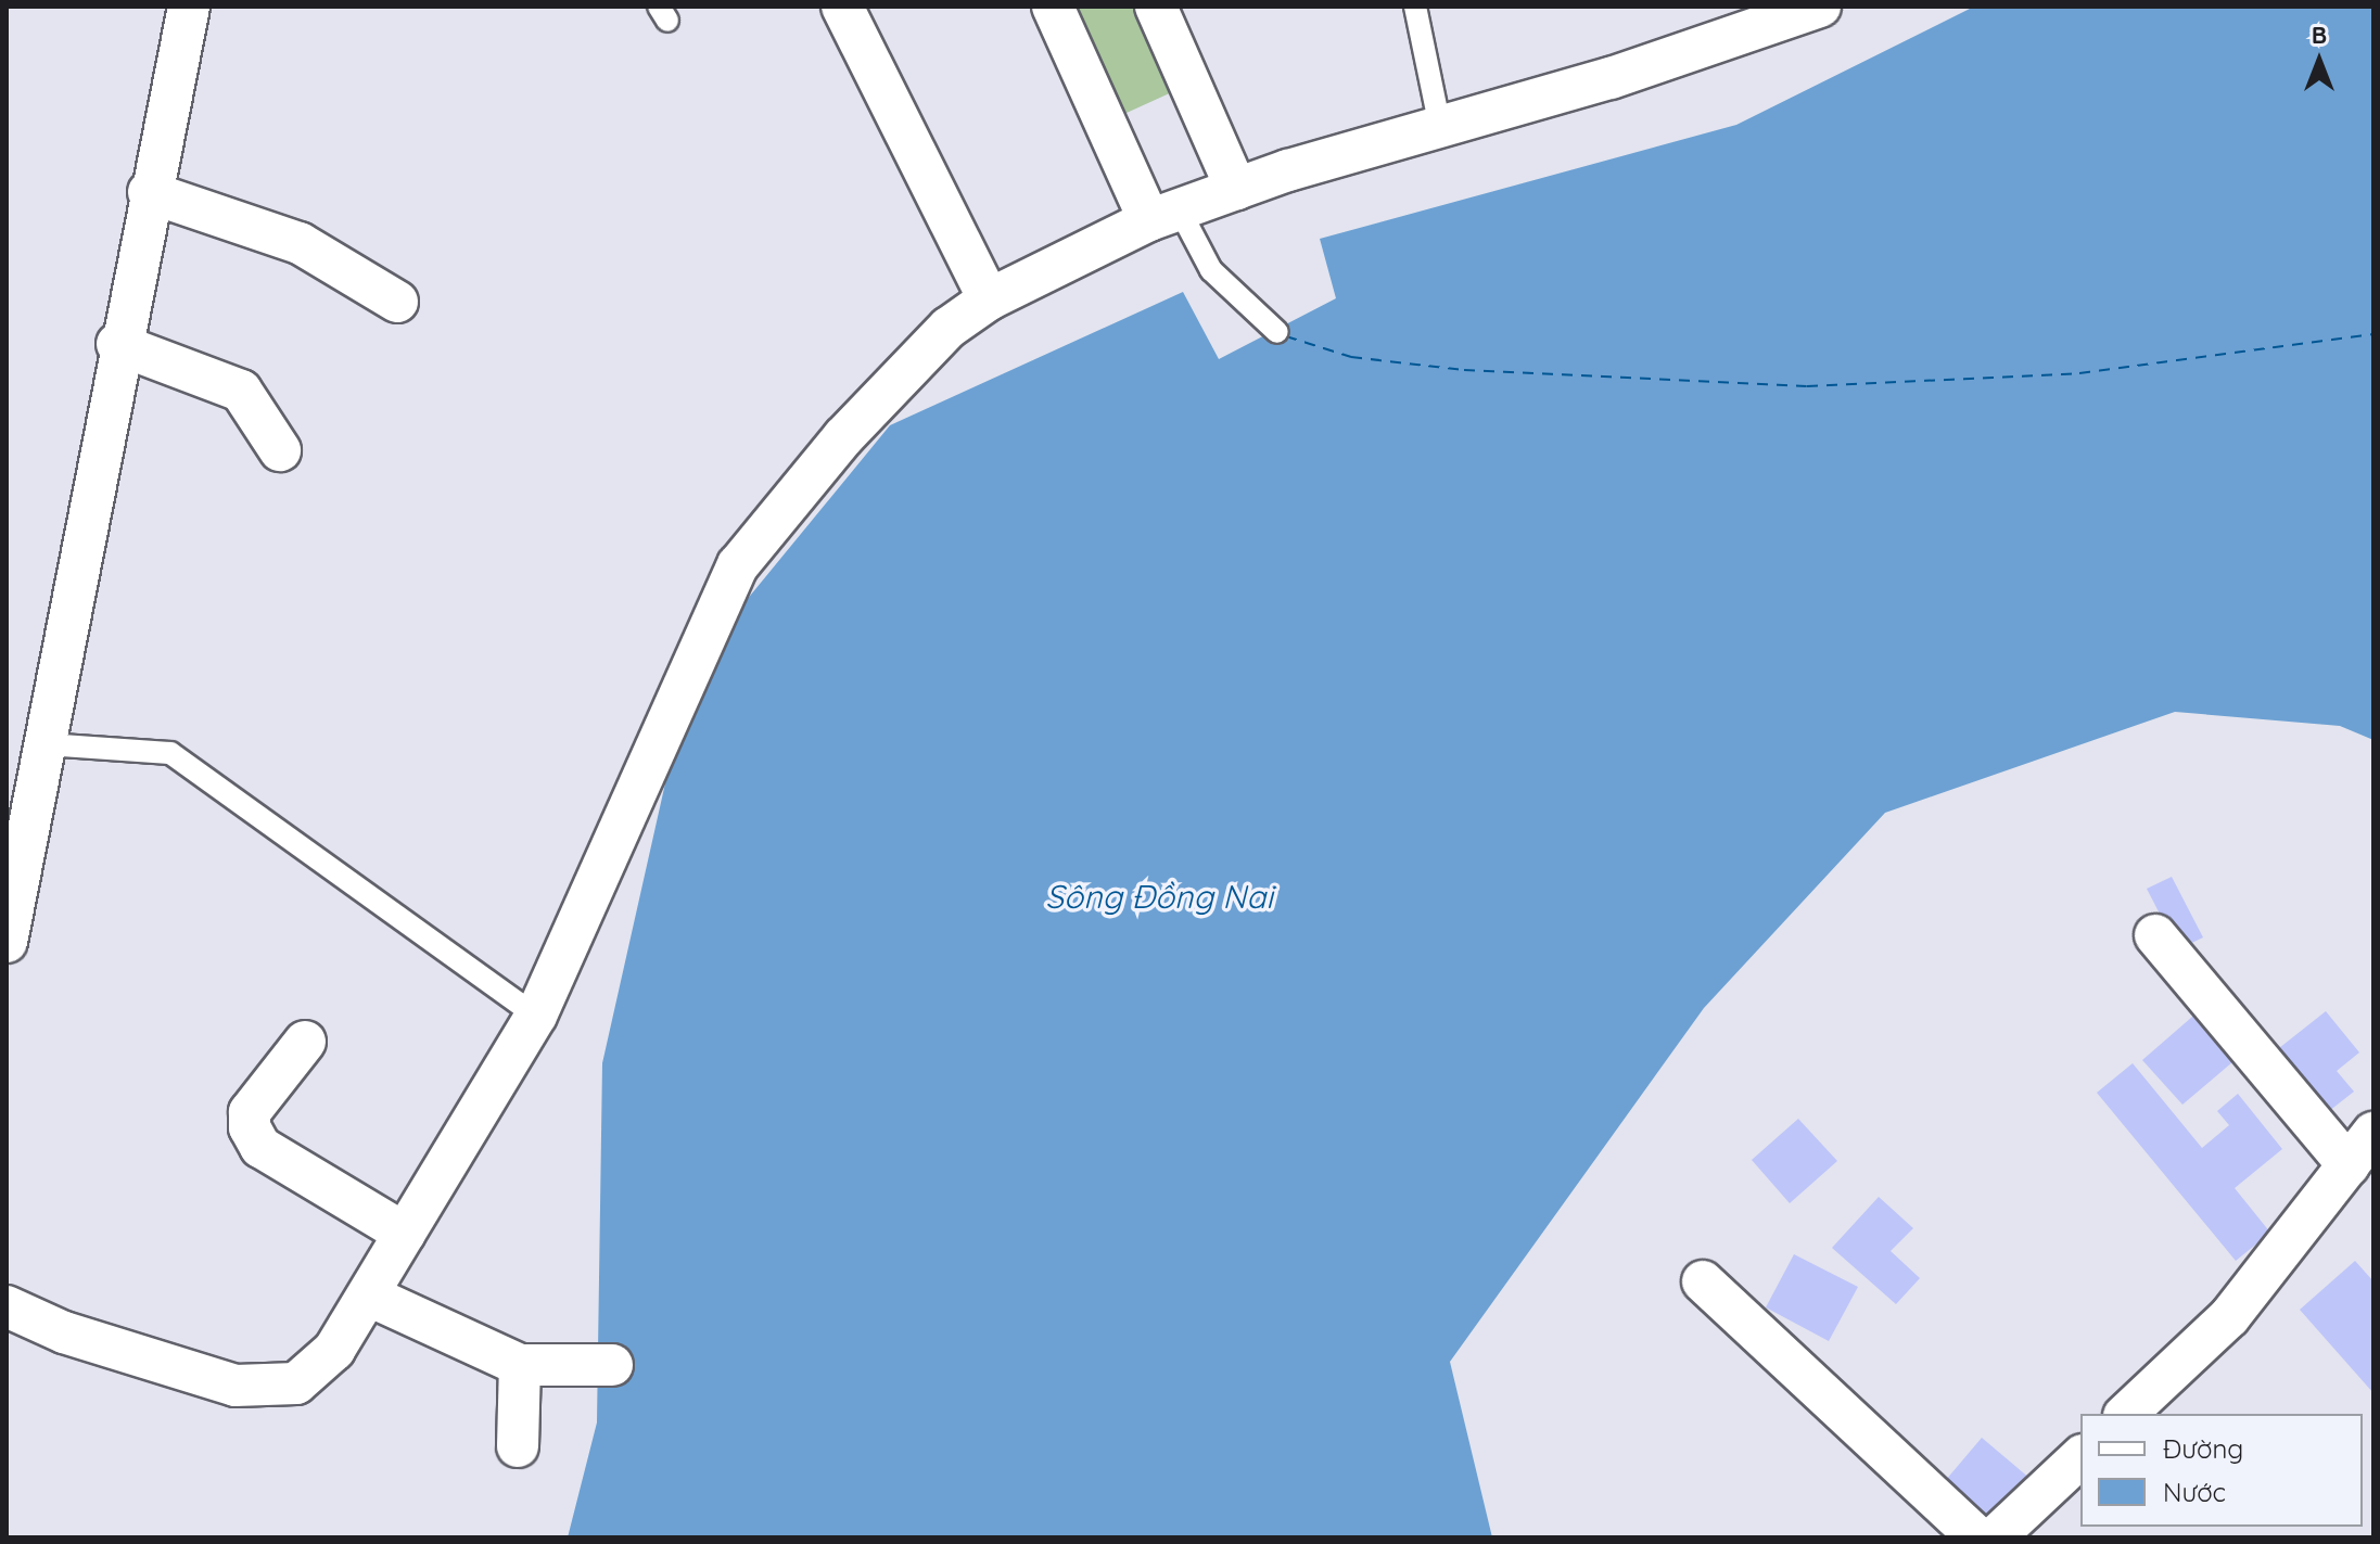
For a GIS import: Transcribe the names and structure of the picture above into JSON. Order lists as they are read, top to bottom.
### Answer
{
  "water": ["Sông Đồng Nai"],
  "legend": ["Đường", "Nước"],
  "north": "top"
}
